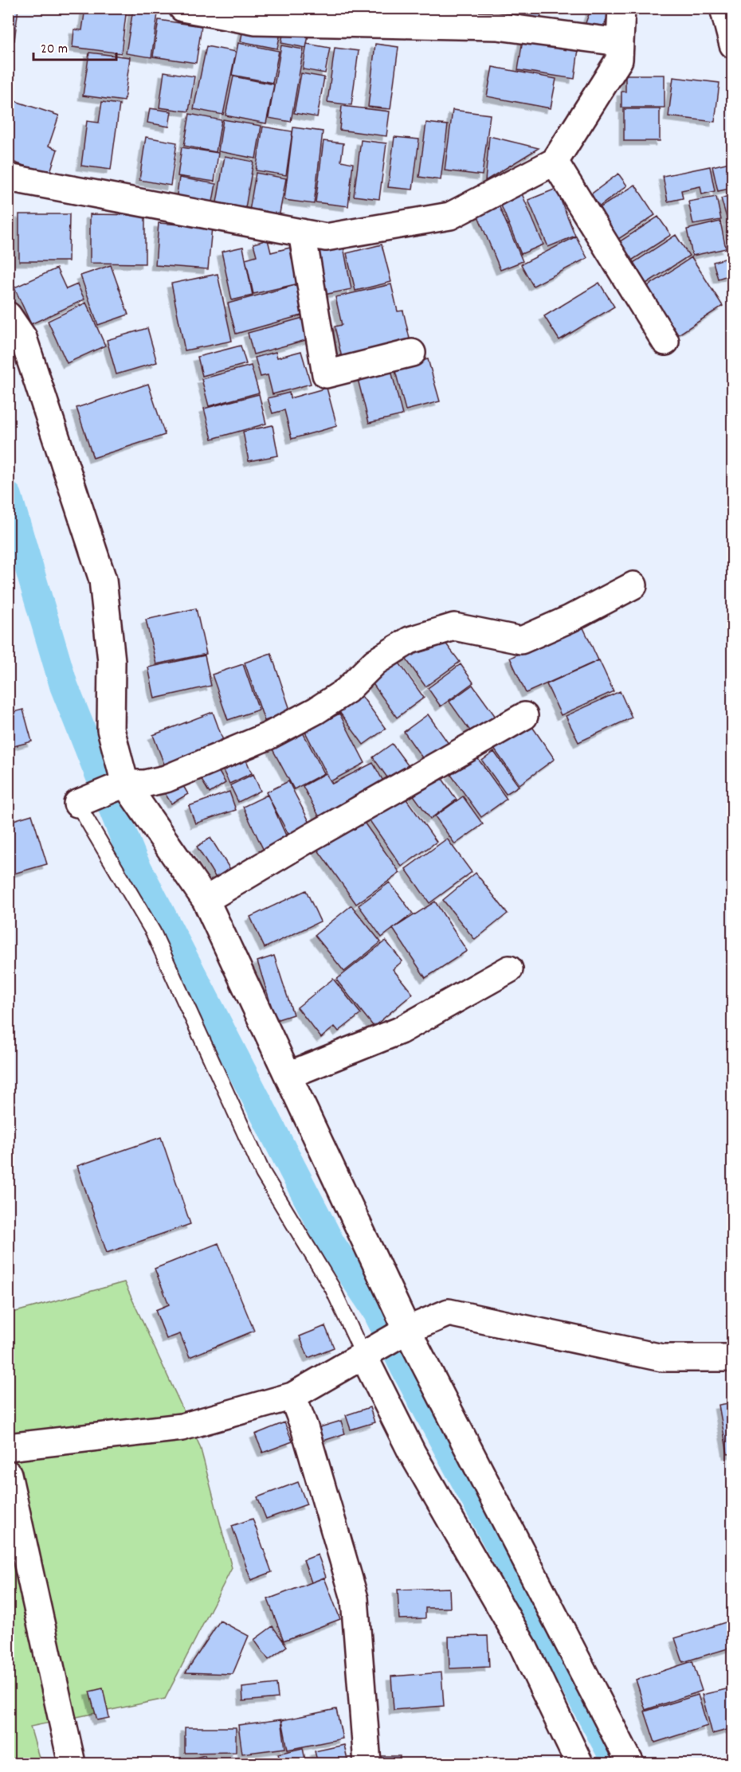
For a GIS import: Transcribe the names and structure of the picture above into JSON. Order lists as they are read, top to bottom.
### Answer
{
  "scale_bar": "20 m"
}
